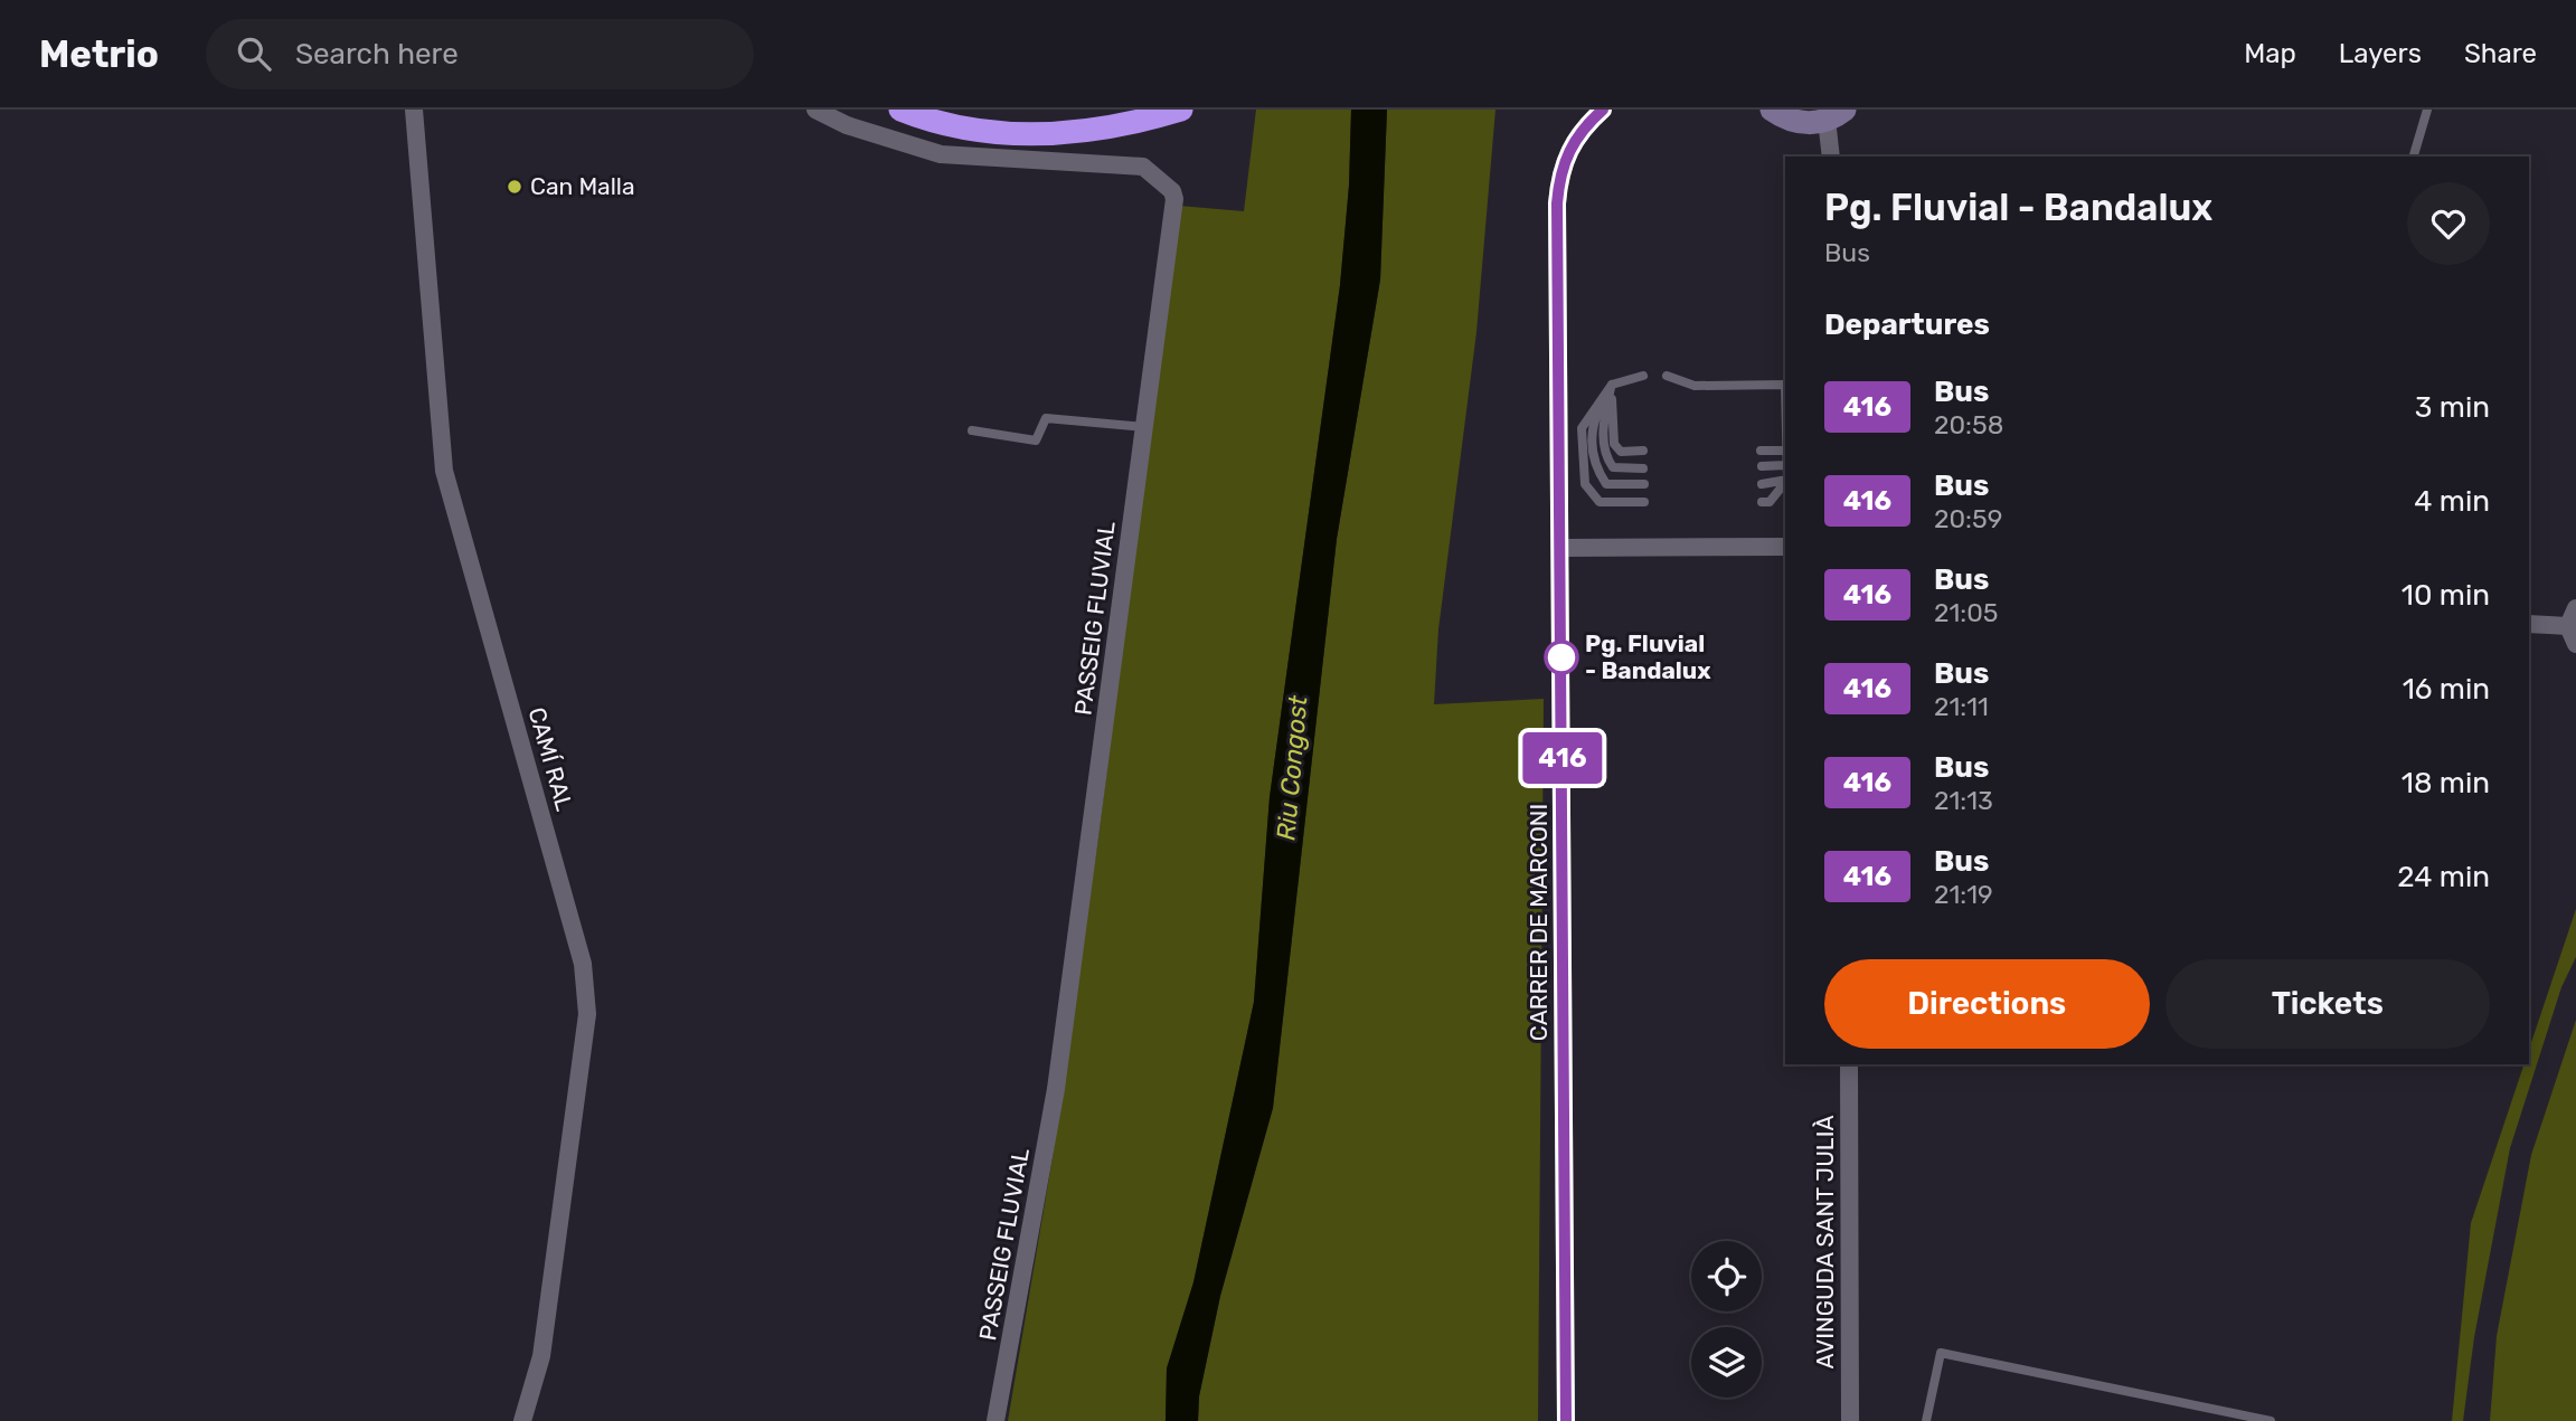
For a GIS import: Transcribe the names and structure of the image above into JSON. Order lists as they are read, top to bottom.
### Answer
{
  "streets": {
    "street": [
      "PASSEIG FLUVIAL",
      "CAMÍ RAL",
      "CARRER DE MARCONI",
      "AVINGUDA SANT JULIÀ"
    ]
  },
  "water": ["Riu Congost"],
  "places": ["Can Malla", "Pg. Fluvial - Bandalux"],
  "lines": ["bus line 416"],
  "page": {
    "header": "Metrio",
    "search": "Search here",
    "nav": ["Map", "Layers", "Share"],
    "on_map": "416",
    "heading": [
      ["Pg. Fluvial - Bandalux", "Bus"],
      "Departures"
    ],
    "list": [
      {
        "mark": "416",
        "name": "Bus",
        "note": "20:58",
        "value": "3 min"
      },
      {
        "mark": "416",
        "name": "Bus",
        "note": "20:59",
        "value": "4 min"
      },
      {
        "mark": "416",
        "name": "Bus",
        "note": "21:05",
        "value": "10 min"
      },
      {
        "mark": "416",
        "name": "Bus",
        "note": "21:11",
        "value": "16 min"
      },
      {
        "mark": "416",
        "name": "Bus",
        "note": "21:13",
        "value": "18 min"
      },
      {
        "mark": "416",
        "name": "Bus",
        "note": "21:19",
        "value": "24 min"
      }
    ],
    "buttons": ["Directions", "Tickets"]
  }
}
